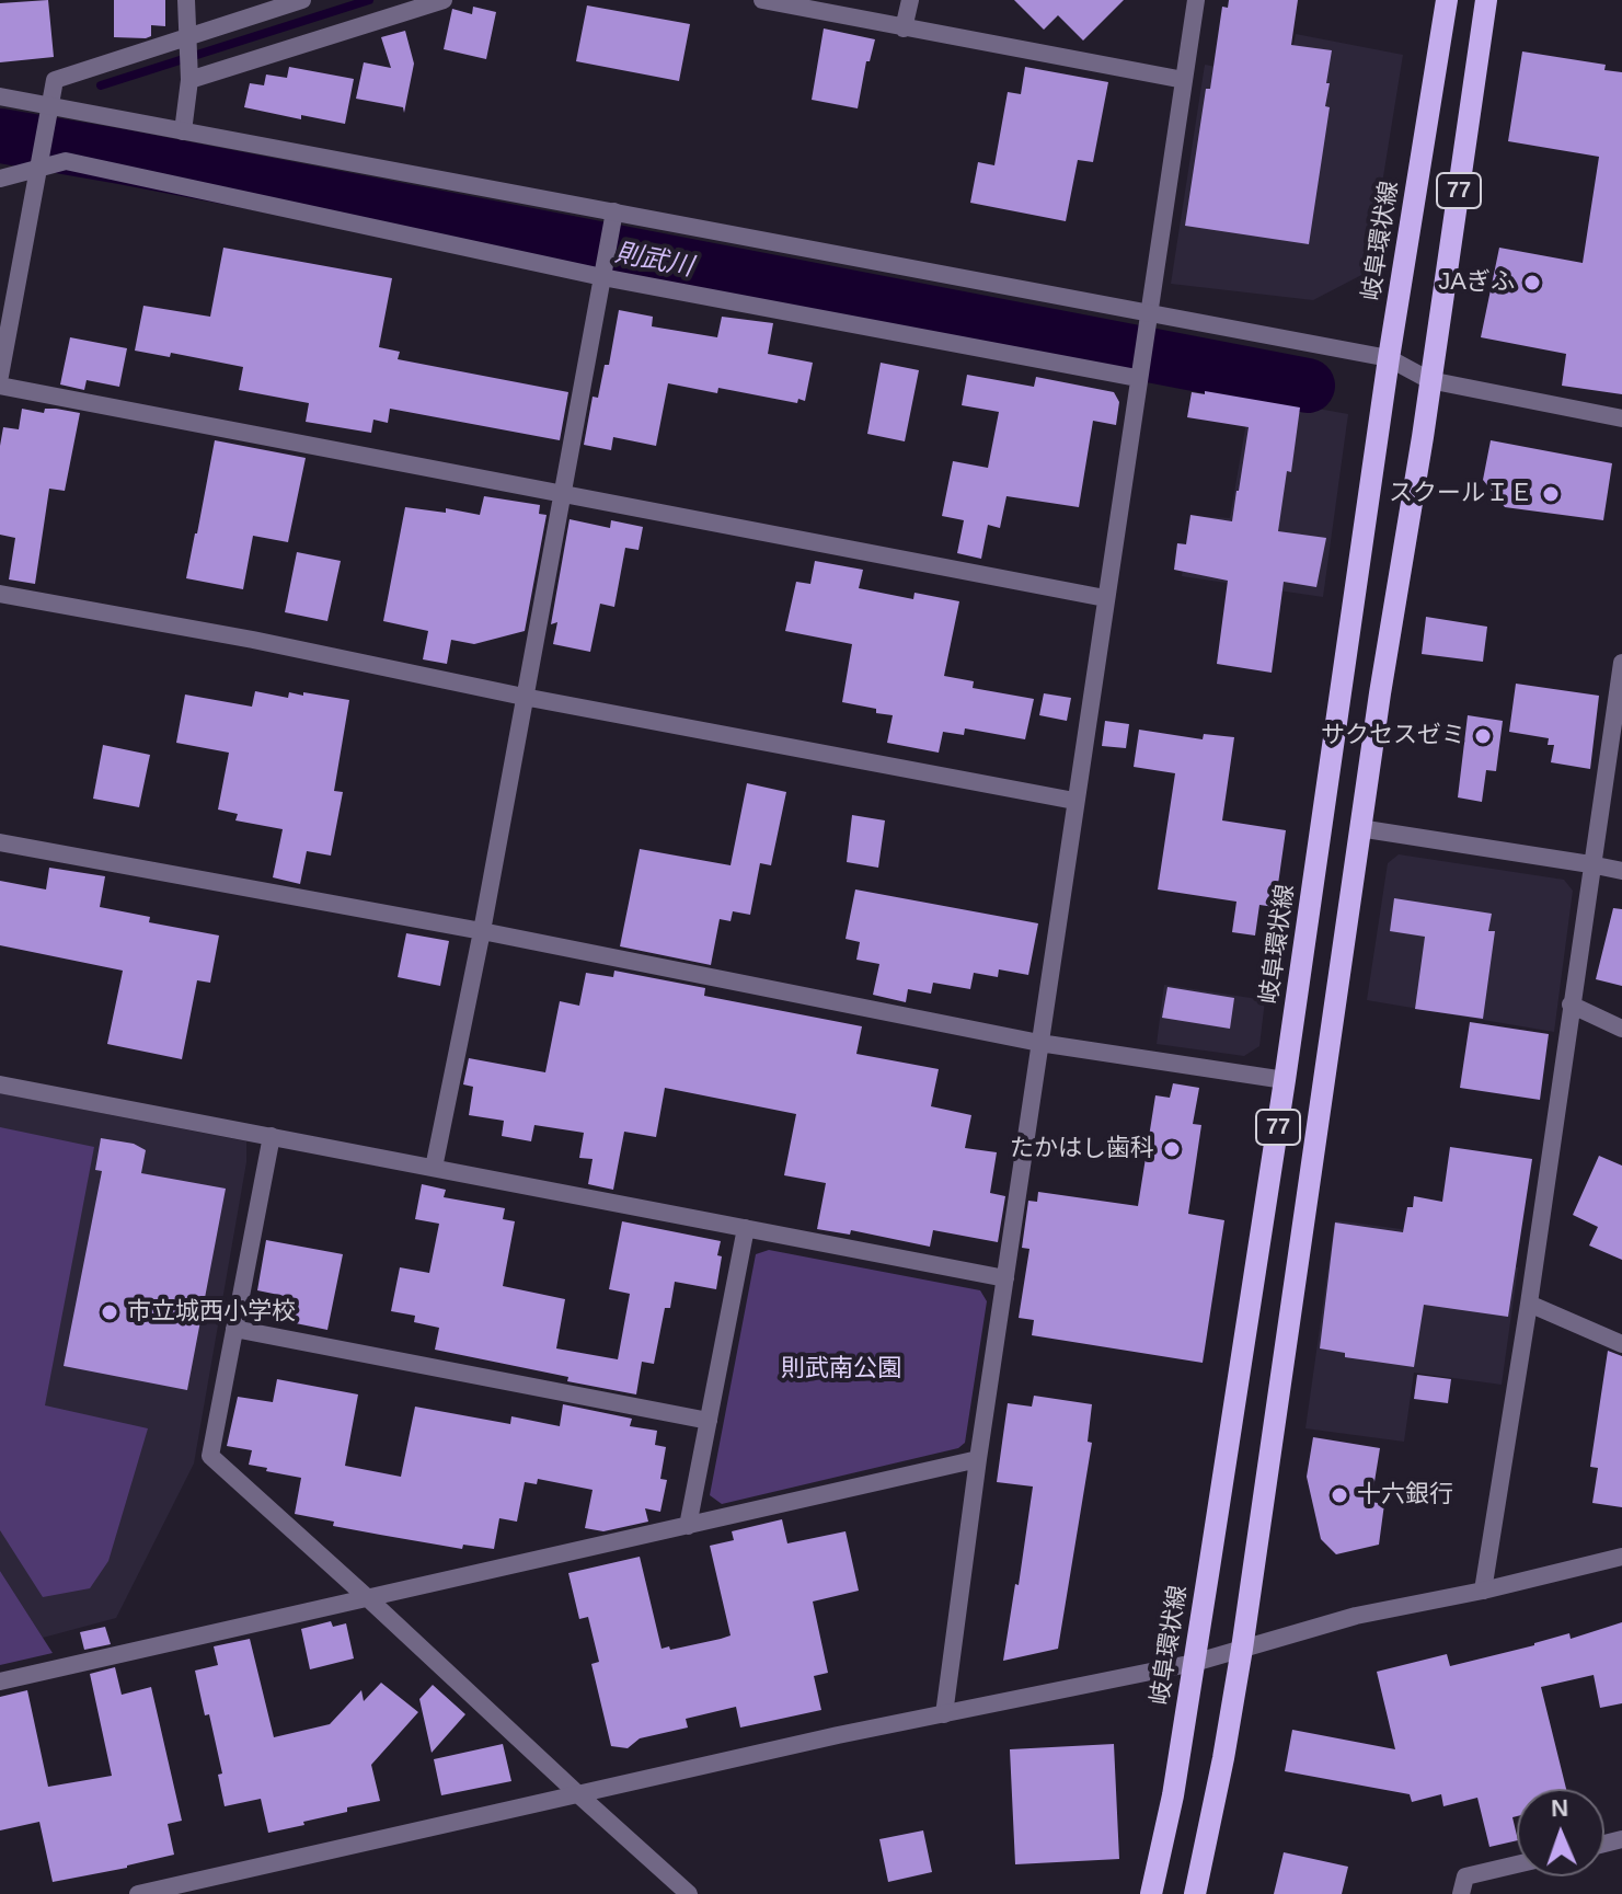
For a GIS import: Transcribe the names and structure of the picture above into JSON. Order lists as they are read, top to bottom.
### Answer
{
  "streets": {
    "main road": ["77", "岐阜環状線"]
  },
  "water": ["則武川"],
  "parks": ["則武南公園"],
  "places": [
    "JAぎふ",
    "スクールＩＥ",
    "サクセスゼミ",
    "たかはし歯科",
    "市立城西小学校",
    "十六銀行"
  ],
  "north": "top"
}
